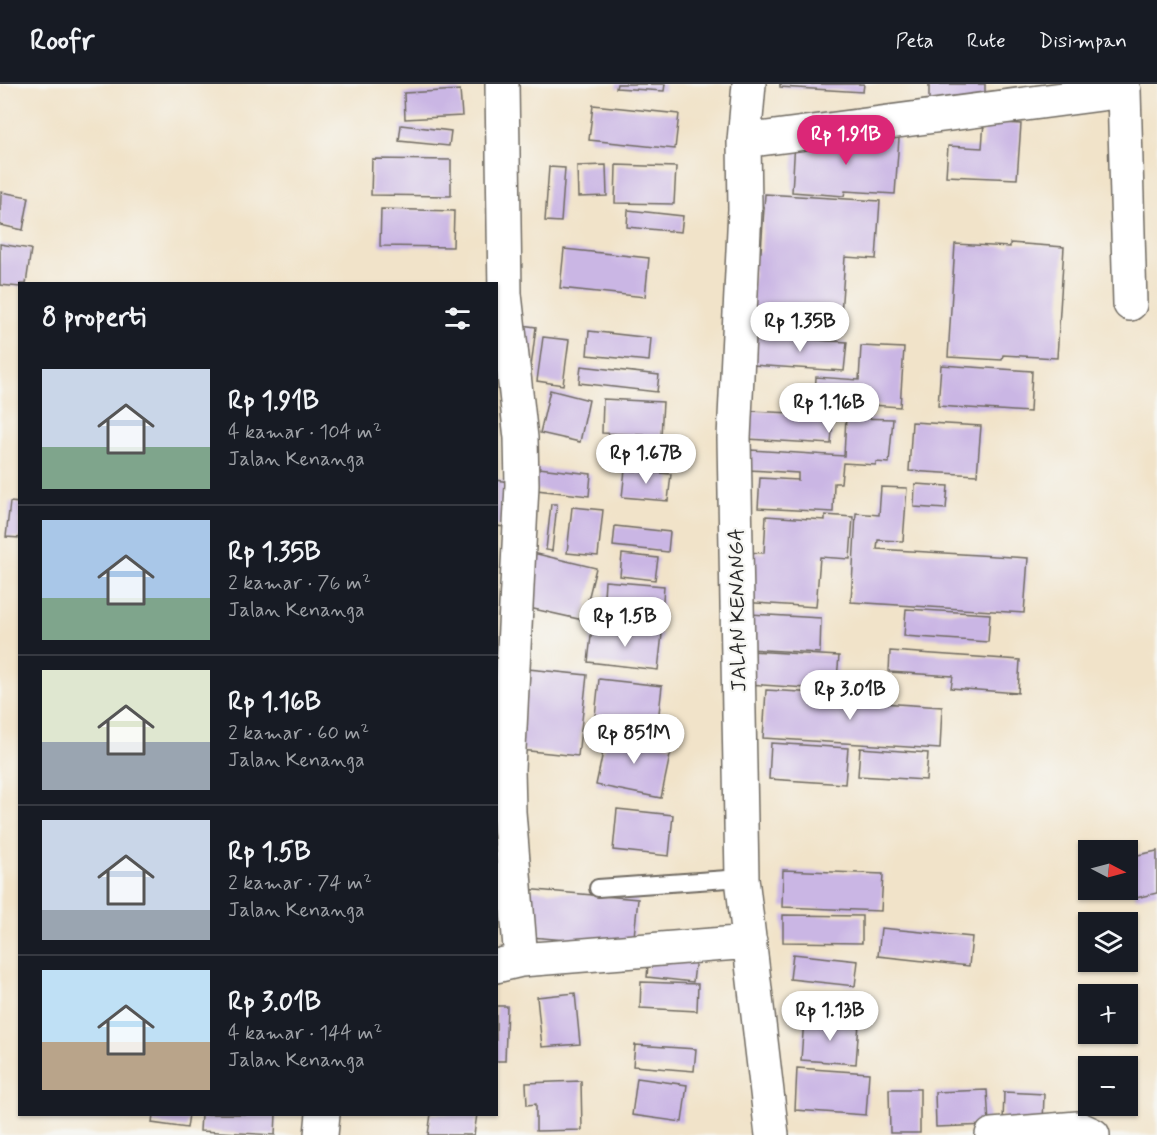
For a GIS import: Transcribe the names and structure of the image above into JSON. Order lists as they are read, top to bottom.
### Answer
{
  "streets": {
    "street": ["JALAN KENANGA"]
  },
  "north": "right",
  "page": {
    "header": "Roofr",
    "nav": ["Peta", "Rute", "Disimpan"],
    "price": [
      "Rp 1.91B",
      "Rp 1.35B",
      "Rp 1.16B",
      "Rp 1.67B",
      "Rp 1.5B",
      "Rp 3.01B",
      "Rp 851M",
      "Rp 1.13B"
    ],
    "heading": "8 properti",
    "list": [
      {
        "name": "Rp 1.91B",
        "note": "4 kamar · 104 m² · Jalan Kenanga"
      },
      {
        "name": "Rp 1.35B",
        "note": "2 kamar · 76 m² · Jalan Kenanga"
      },
      {
        "name": "Rp 1.16B",
        "note": "2 kamar · 60 m² · Jalan Kenanga"
      },
      {
        "name": "Rp 1.5B",
        "note": "2 kamar · 74 m² · Jalan Kenanga"
      },
      {
        "name": "Rp 3.01B",
        "note": "4 kamar · 144 m² · Jalan Kenanga"
      }
    ],
    "map_buttons": ["+", "−"]
  }
}
